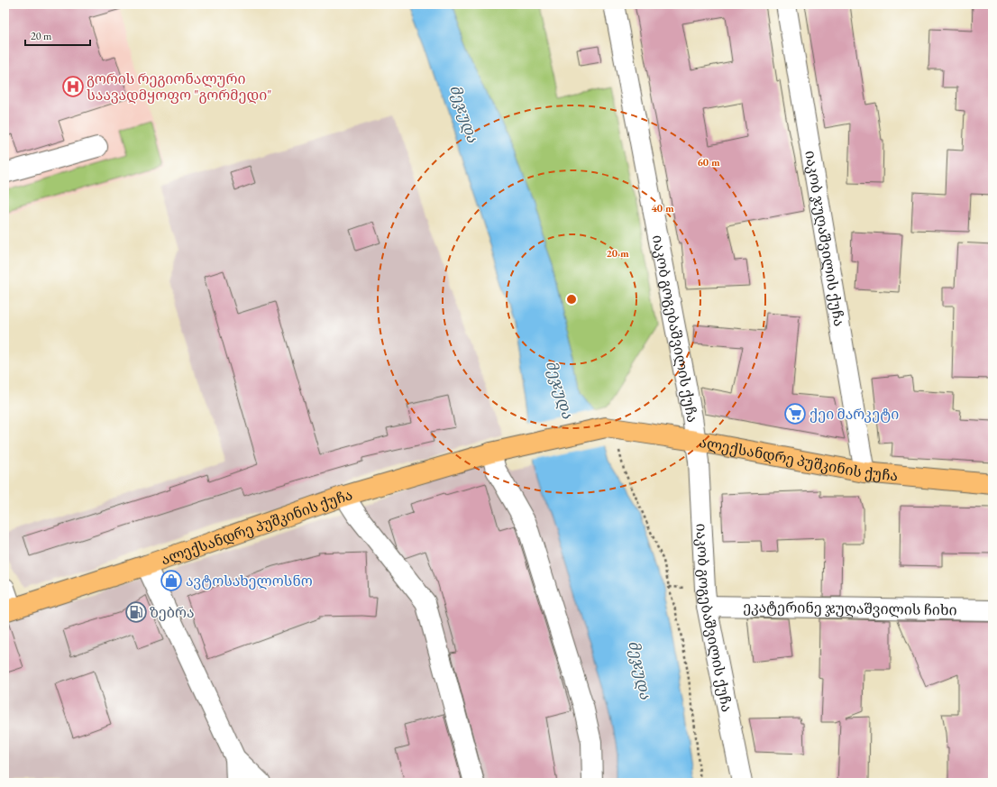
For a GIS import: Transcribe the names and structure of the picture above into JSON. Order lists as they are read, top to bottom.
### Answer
{
  "streets": {
    "main road": ["ალექსანდრე პუშკინის ქუჩა"],
    "street": ["იაკობ ჯუღაშვილის ქუჩა", "იაკობ გოგებაშვილის ქუჩა", "ეკატერინე ჯუღაშვილის ჩიხი"]
  },
  "crossings": [
    ["იაკობ ჯუღაშვილის ქუჩა", "ალექსანდრე პუშკინის ქუჩა"],
    ["იაკობ გოგებაშვილის ქუჩა", "ალექსანდრე პუშკინის ქუჩა"],
    ["იაკობ გოგებაშვილის ქუჩა", "ეკატერინე ჯუღაშვილის ჩიხი"]
  ],
  "water": ["მეჯუდა"],
  "places": {
    "hospital": ["გორის რეგიონალური საავადმყოფო \"გორმედი\""],
    "supermarket": ["ქეი მარკეტი"],
    "shop": ["ავტოსახელოსნო"],
    "fuel station": ["ზებრა"]
  },
  "scale_bar": "20 m",
  "rings": ["60 m", "40 m", "20 m"]
}
